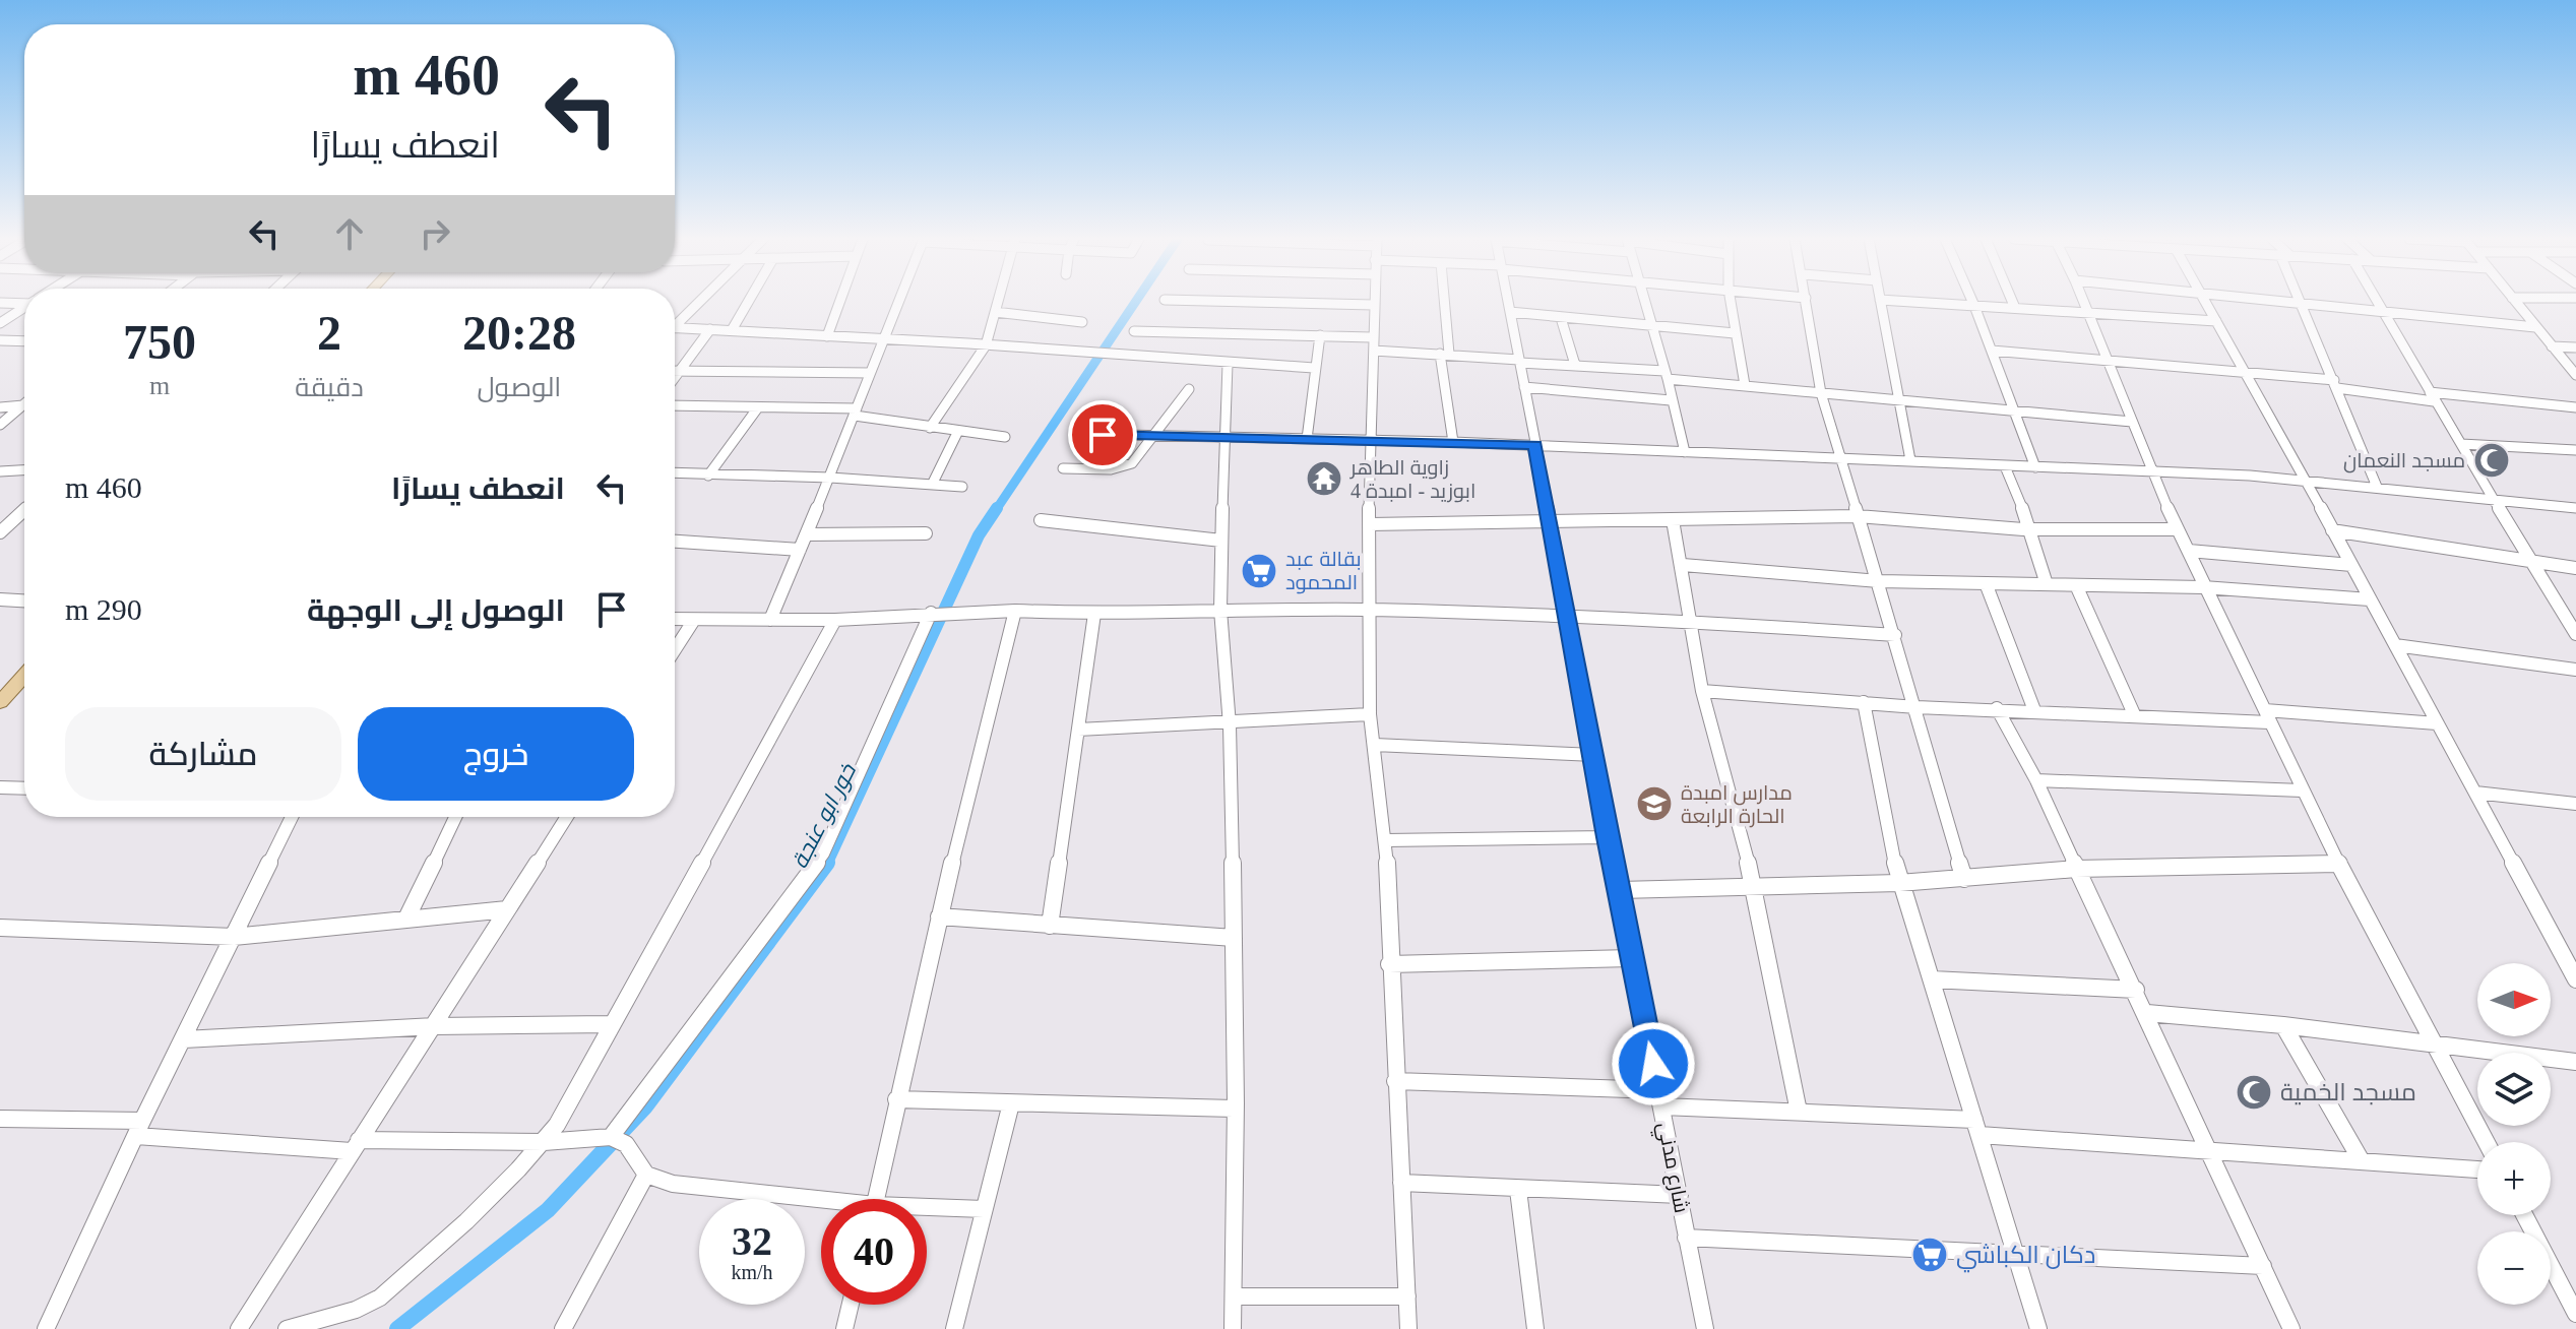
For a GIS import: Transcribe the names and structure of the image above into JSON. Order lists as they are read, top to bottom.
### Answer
{
  "streets": {
    "street": ["شارع مدني"]
  },
  "water": ["خور ابو عنجة"],
  "places": {
    "mosque": ["مسجد النعمان", "مسجد الخمية"],
    "temple": ["زاوية الطاهر ابوزيد - امبدة 4"],
    "supermarket": ["بقالة عبد المحمود", "دكان الكباشي"],
    "school or university": ["مدارس امبدة الحارة الرابعة"]
  },
  "north": "right",
  "page": {
    "turn": ["460 m", "انعطف يسارًا"],
    "eta": [
      "20:28",
      "الوصول",
      "2",
      "دقيقة",
      "750",
      "m"
    ],
    "list": [
      {
        "name": "انعطف يسارًا",
        "value": "460 m"
      },
      {
        "name": "الوصول إلى الوجهة",
        "value": "290 m"
      }
    ],
    "buttons": ["خروج", "مشاركة"],
    "map_buttons": ["+", "−"],
    "speed": "32 km/h",
    "limit": "40"
  }
}
